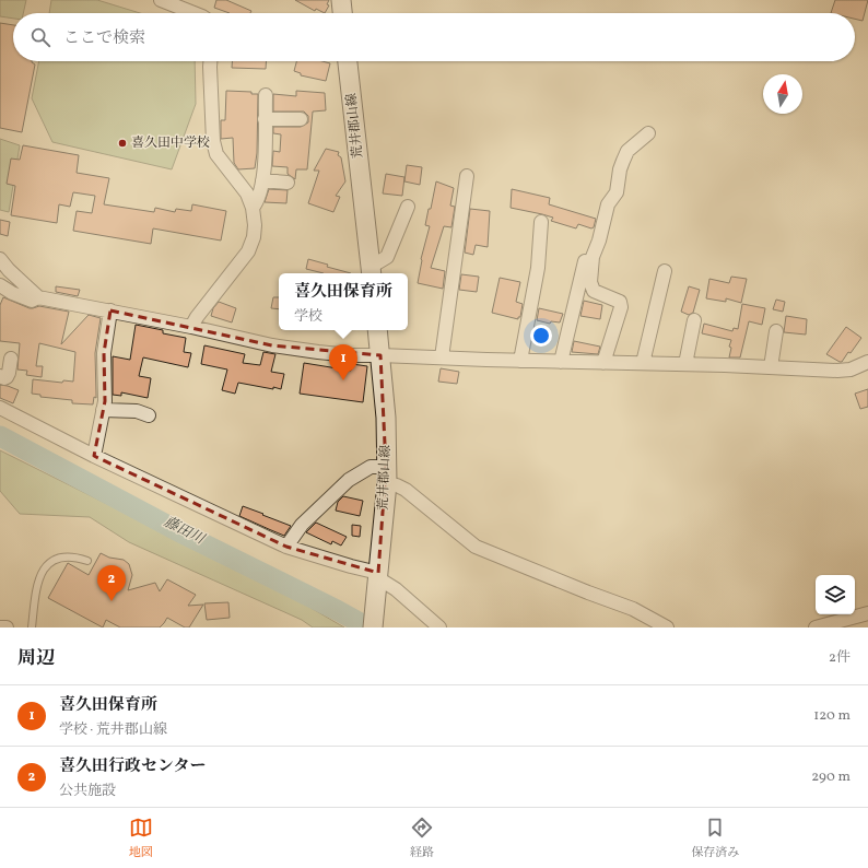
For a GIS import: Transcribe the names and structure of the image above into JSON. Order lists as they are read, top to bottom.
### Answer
{
  "streets": {
    "main road": ["荒井郡山線"]
  },
  "water": ["藤田川"],
  "places": ["喜久田中学校"],
  "north": "top",
  "page": {
    "search": "ここで検索",
    "popup": ["喜久田保育所", "学校"],
    "pins": ["1", "2"],
    "heading": ["周辺", "2件"],
    "list": [
      {
        "mark": "1",
        "name": "喜久田保育所",
        "note": "学校 · 荒井郡山線",
        "value": "120 m"
      },
      {
        "mark": "2",
        "name": "喜久田行政センター",
        "note": "公共施設",
        "value": "290 m"
      }
    ],
    "nav": ["地図", "経路", "保存済み"]
  }
}
